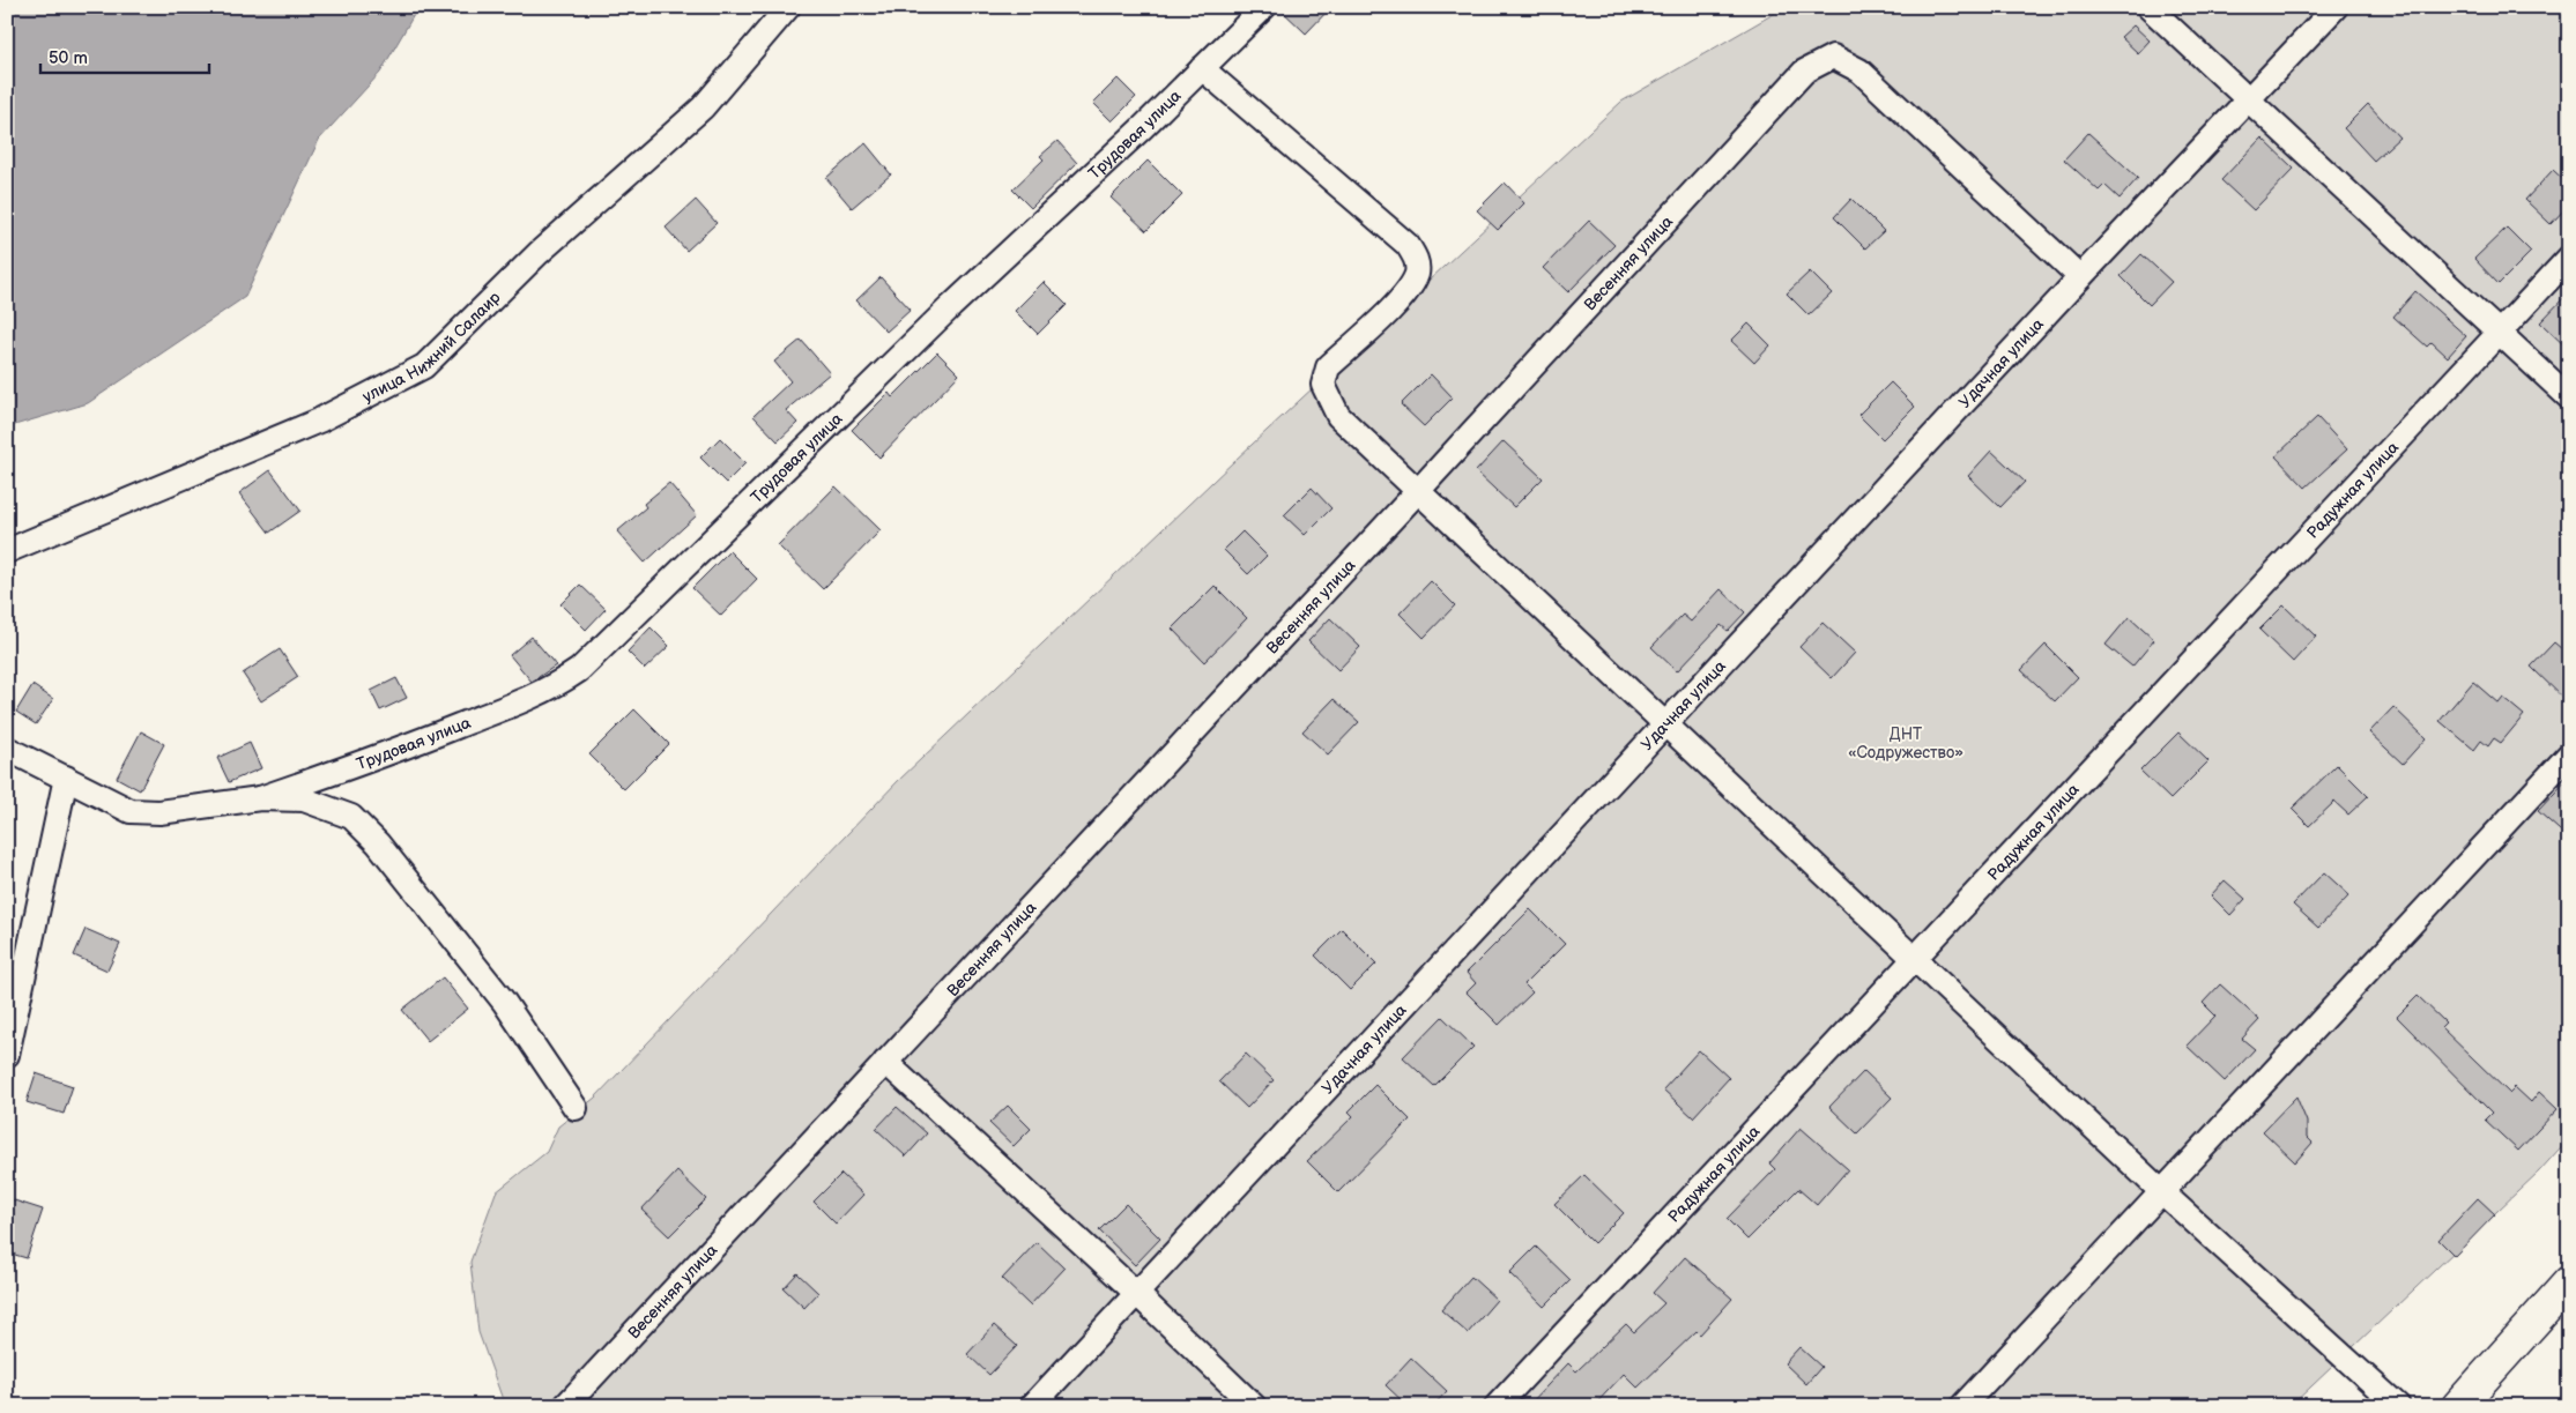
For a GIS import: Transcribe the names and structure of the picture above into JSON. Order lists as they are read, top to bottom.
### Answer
{
  "streets": {
    "street": [
      "Трудовая улица",
      "Весенняя улица",
      "улица Нижний Салаир",
      "Удачная улица",
      "Радужная улица"
    ]
  },
  "crossings": [
    ["Весенняя улица", "Удачная улица"]
  ],
  "parks": ["ДНТ «Содружество»"],
  "scale_bar": "50 m"
}
